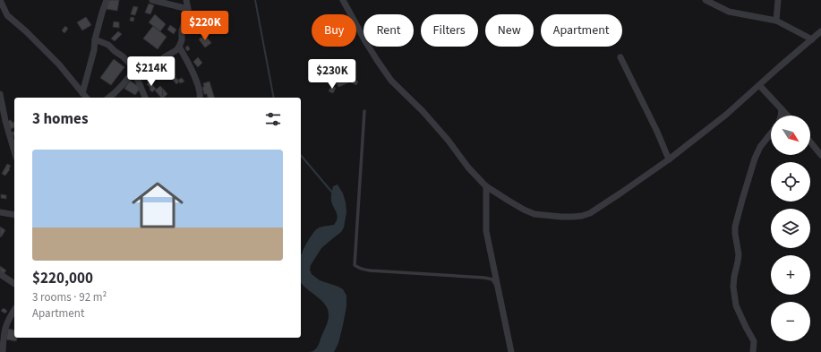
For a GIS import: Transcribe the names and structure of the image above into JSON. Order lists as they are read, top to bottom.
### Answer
{
  "north": "bottom right",
  "page": {
    "price": ["$220K", "$214K", "$230K"],
    "chip": [
      "Buy",
      "Rent",
      "Filters",
      "New",
      "Apartment"
    ],
    "heading": "3 homes",
    "map_buttons": ["+", "−"],
    "list": [
      {
        "name": "$220,000",
        "note": "3 rooms · 92 m² · Apartment"
      }
    ]
  }
}
